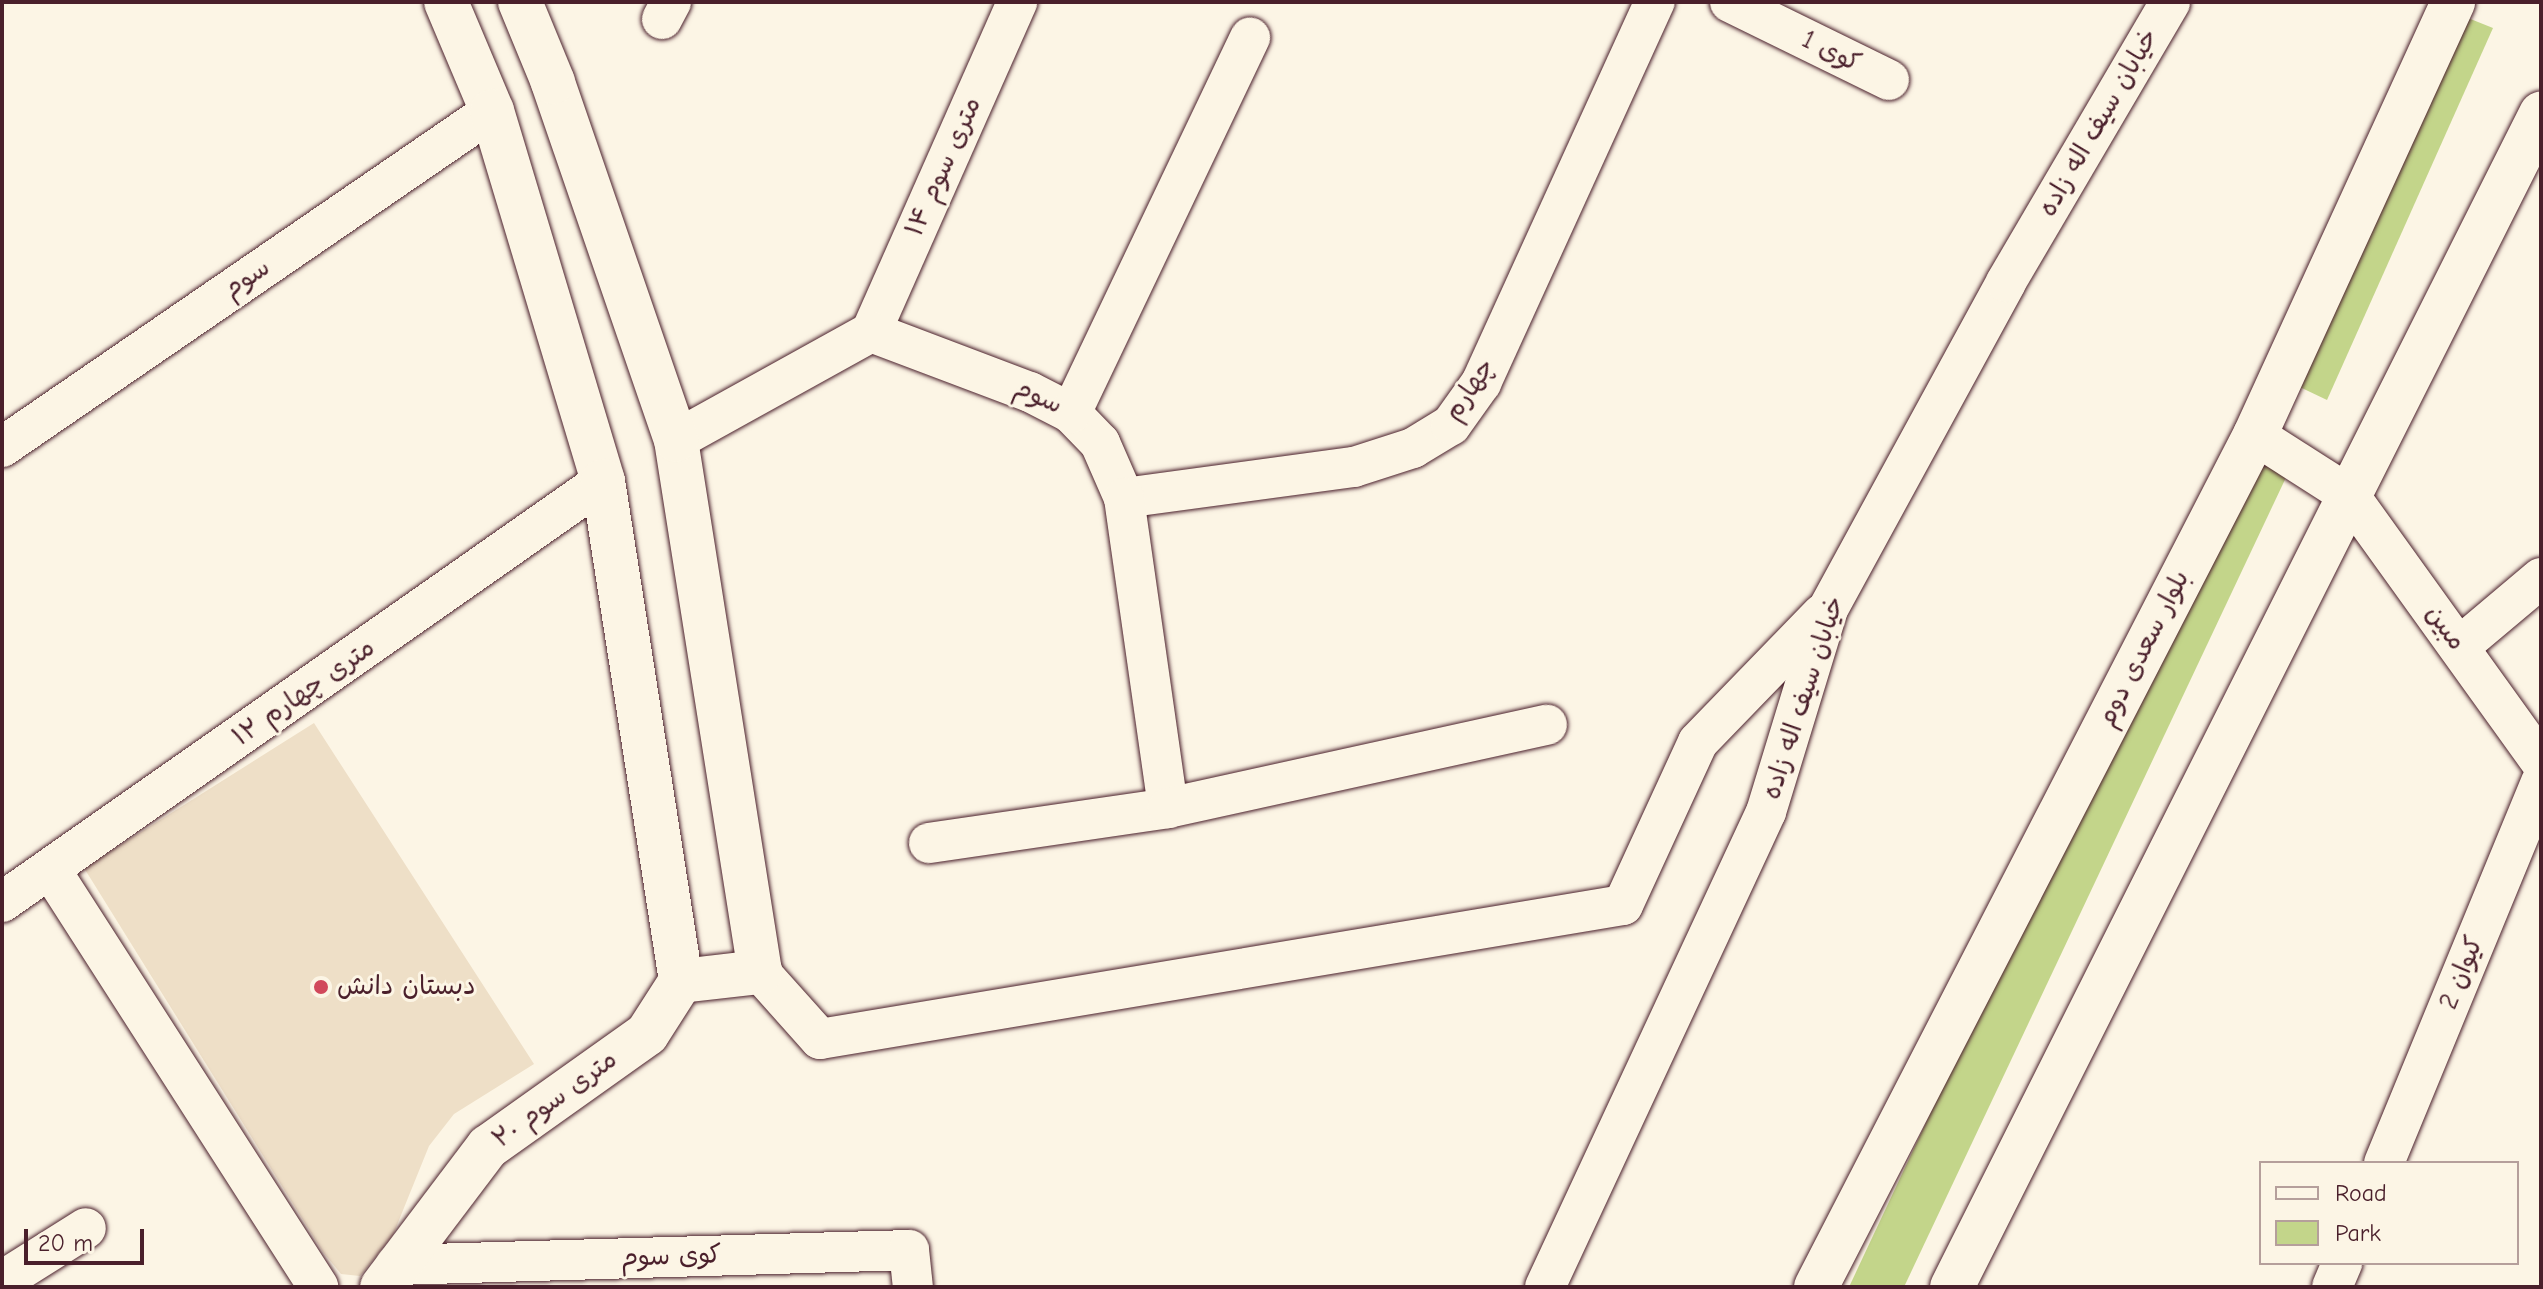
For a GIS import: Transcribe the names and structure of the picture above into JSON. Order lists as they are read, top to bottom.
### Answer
{
  "streets": {
    "main road": ["بلوار سعدی دوم", "۲۰ متری سوم"],
    "street": [
      "کوی 1",
      "خیابان سیف اله زاده",
      "۱۴ متری سوم",
      "سوم",
      "چهارم",
      "مبین",
      "۱۲ متری چهارم",
      "کیوان 2",
      "کوی سوم"
    ]
  },
  "crossings": [
    ["۱۴ متری سوم", "سوم"],
    ["۲۰ متری سوم", "کوی سوم"]
  ],
  "places": ["دبستان دانش"],
  "legend": ["Road", "Park"],
  "scale_bar": "20 m"
}
